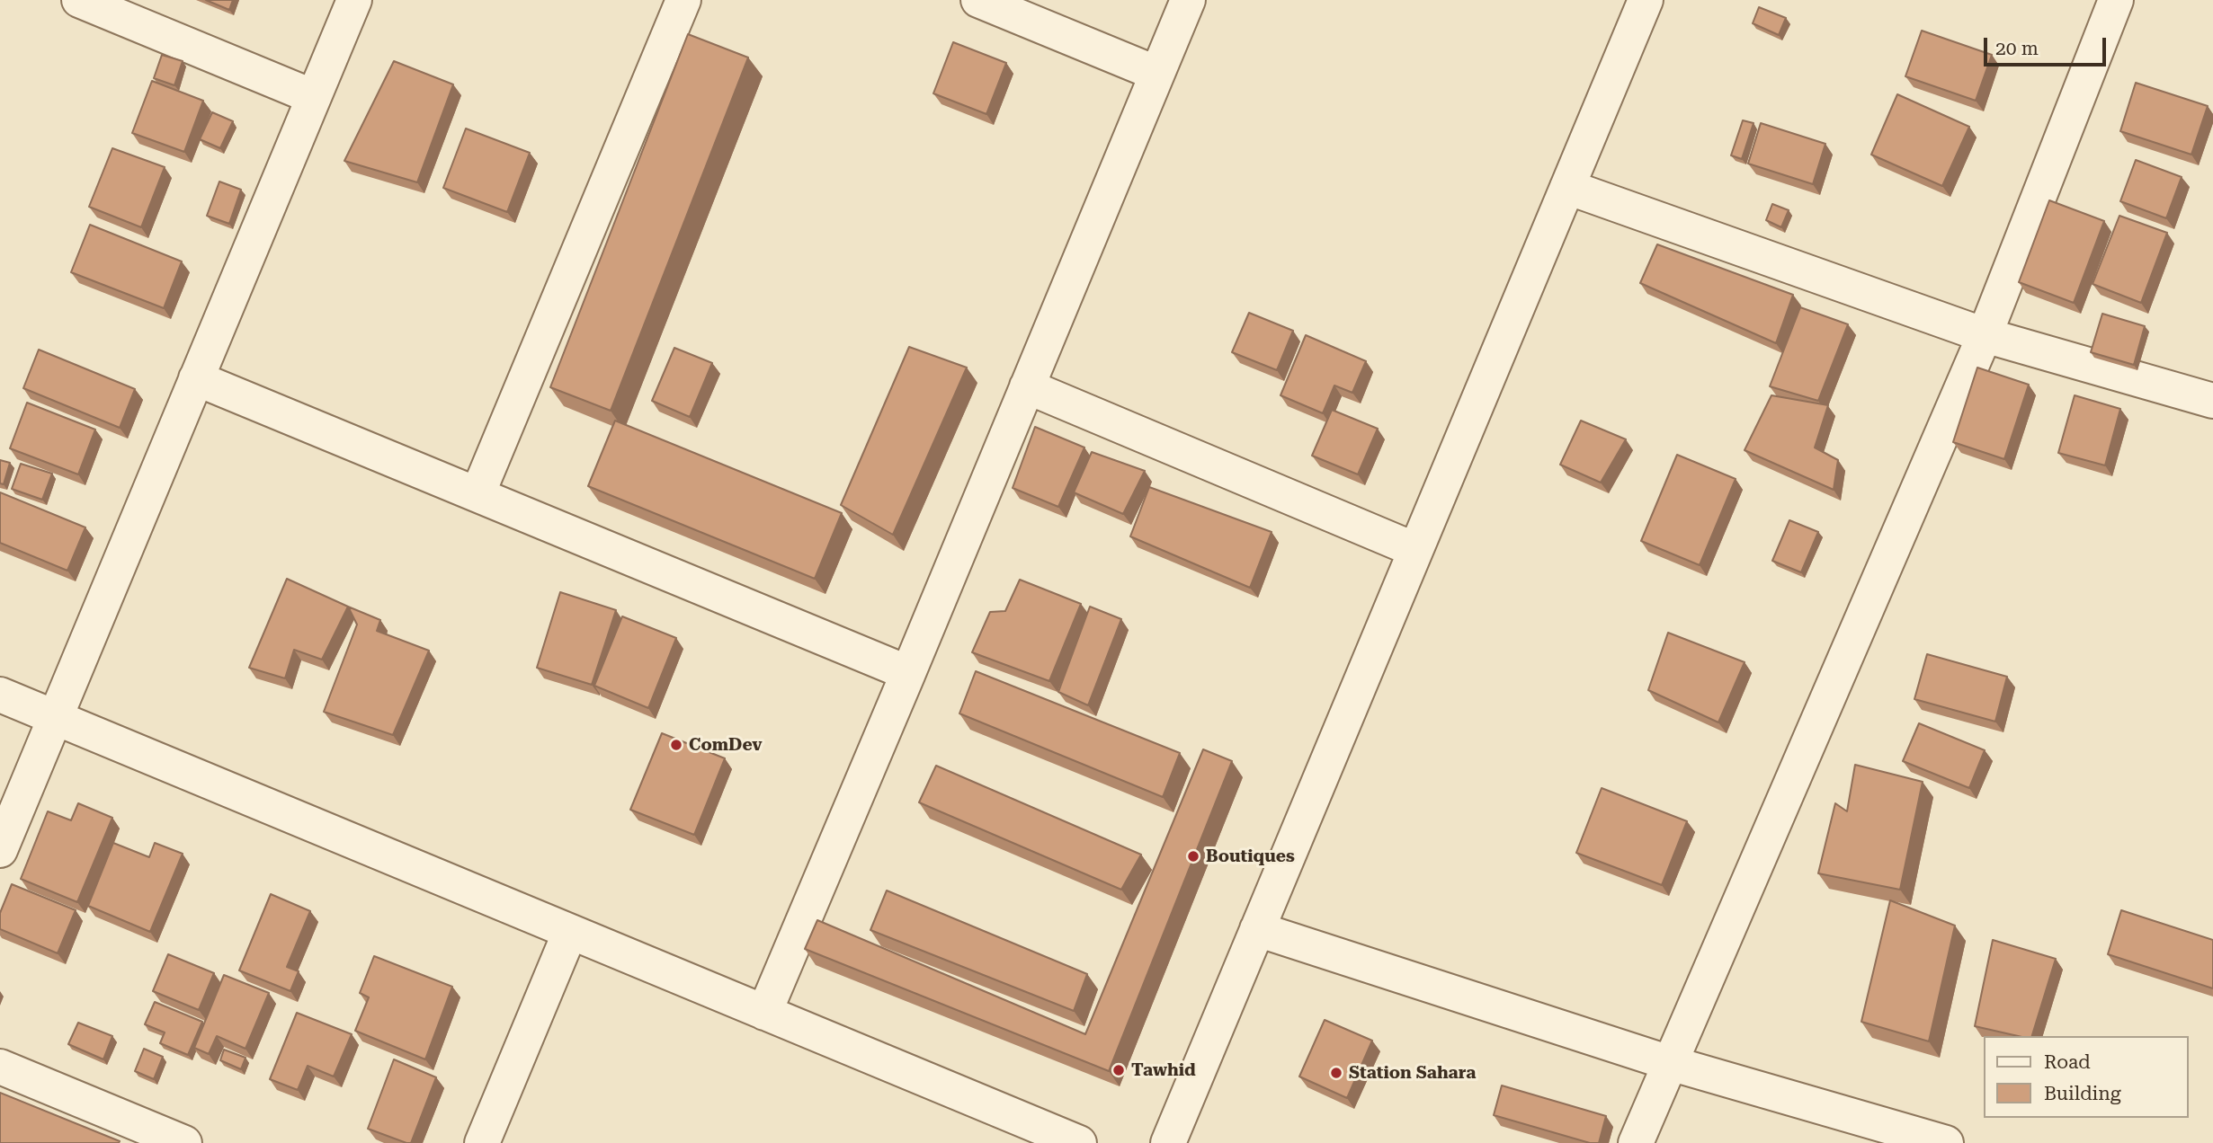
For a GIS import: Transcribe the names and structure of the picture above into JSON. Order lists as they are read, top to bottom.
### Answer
{
  "places": [
    "ComDev",
    "Boutiques",
    "Tawhid",
    "Station Sahara"
  ],
  "legend": ["Road", "Building"],
  "scale_bar": "20 m"
}
